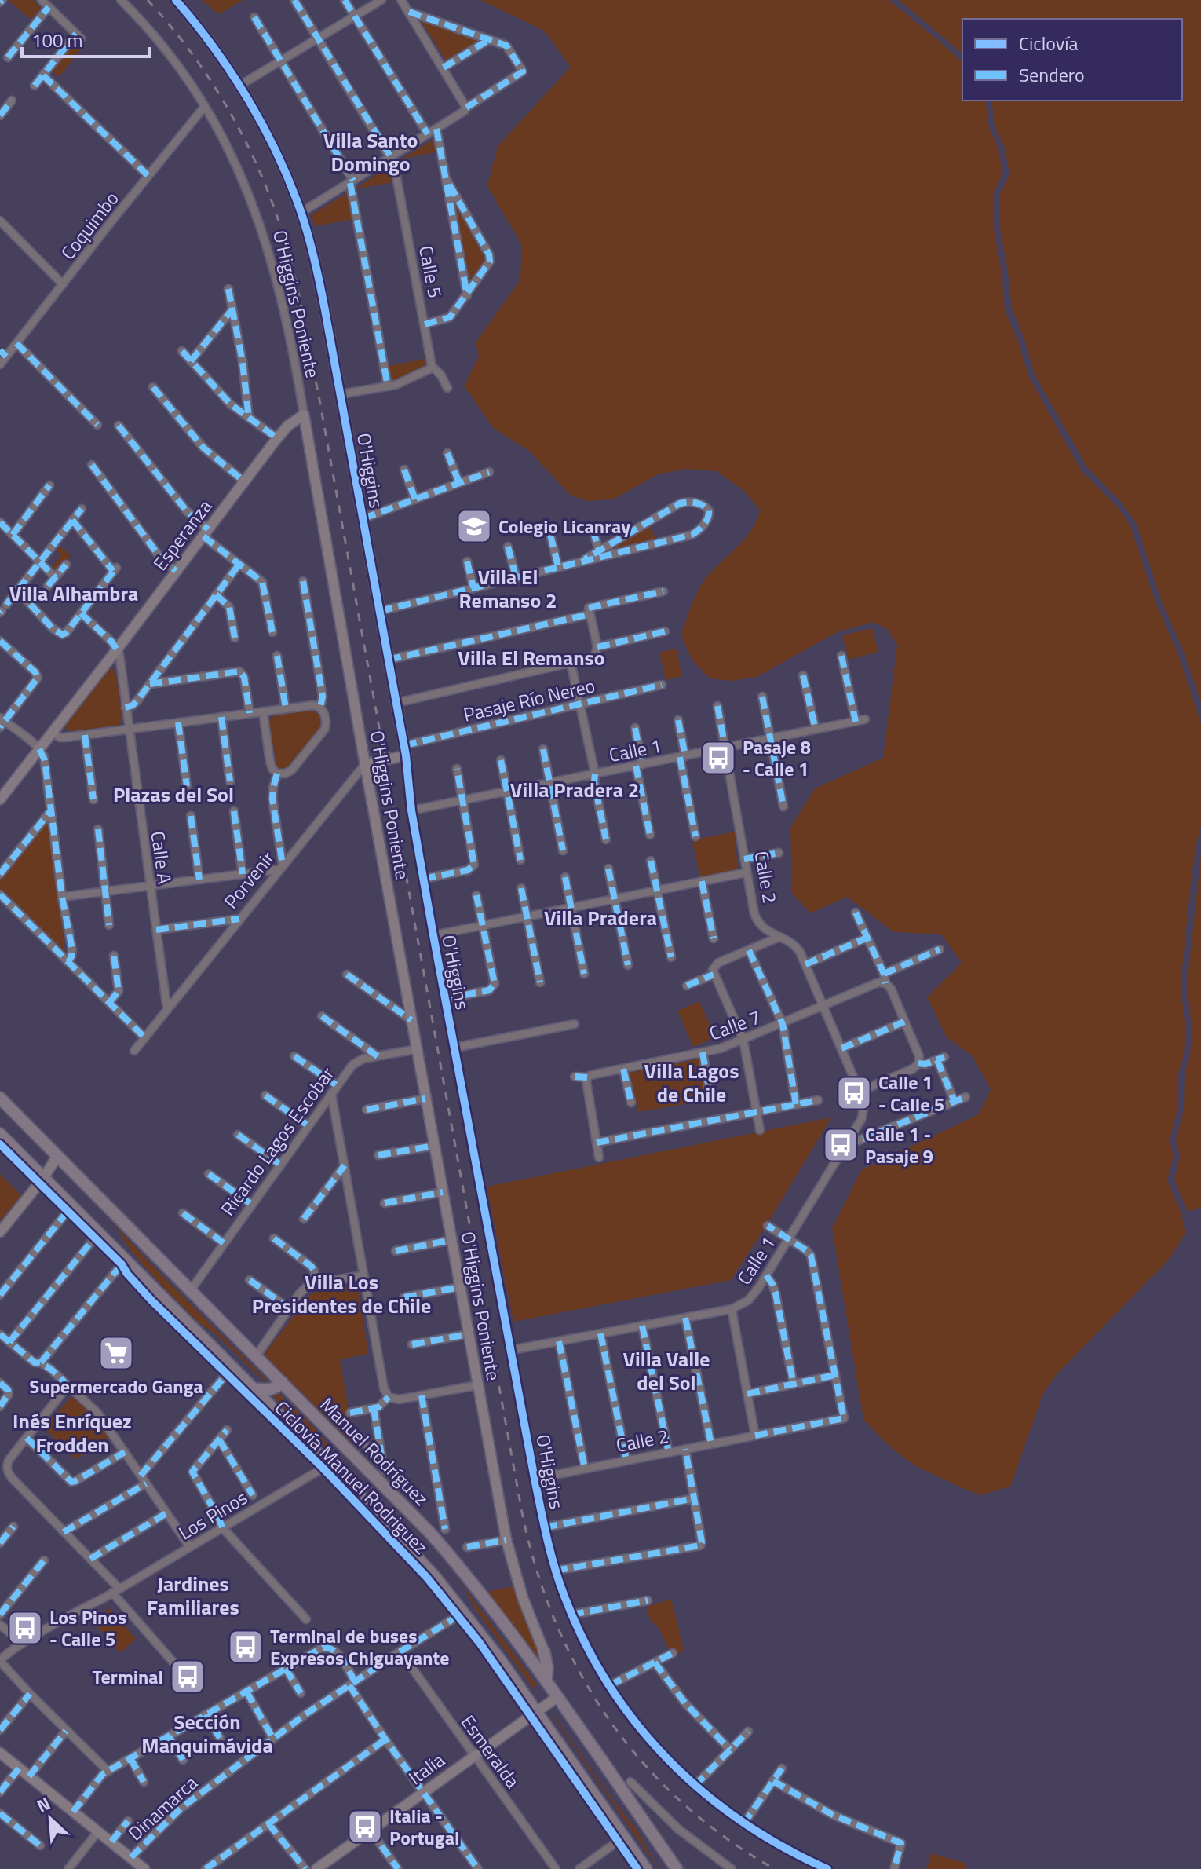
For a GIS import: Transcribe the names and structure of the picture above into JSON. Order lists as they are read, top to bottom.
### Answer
{
  "streets": {
    "main road": ["Manuel Rodríguez"],
    "street": [
      "Coquimbo",
      "Calle 5",
      "O'Higgins Poniente",
      "O'Higgins",
      "Esperanza",
      "Pasaje Río Nereo",
      "Calle 1",
      "Calle A",
      "Calle 2",
      "Porvenir",
      "Calle 7",
      "Ricardo Lagos Escobar",
      "Los Pinos",
      "Esmeralda",
      "Italia",
      "Dinamarca"
    ],
    "cycle path": ["Ciclovía Manuel Rodriguez"]
  },
  "crossings": [
    ["Coquimbo", "O'Higgins Poniente"],
    ["O'Higgins Poniente", "Esperanza"],
    ["O'Higgins Poniente", "Porvenir"],
    ["O'Higgins Poniente", "Ricardo Lagos Escobar"],
    ["O'Higgins", "Pasaje Río Nereo"],
    ["O'Higgins", "Calle 1"],
    ["O'Higgins", "Calle 2"],
    ["Esperanza", "Calle A"],
    ["Calle 1", "Calle 2"],
    ["Calle A", "Porvenir"],
    ["Calle 2", "Calle 7"],
    ["Ricardo Lagos Escobar", "Manuel Rodríguez"],
    ["Manuel Rodríguez", "Italia"],
    ["Esmeralda", "Italia"],
    ["Esmeralda", "Dinamarca"]
  ],
  "districts": [
    "Villa Santo Domingo",
    "Villa El Remanso 2",
    "Villa Alhambra",
    "Villa El Remanso",
    "Villa Pradera 2",
    "Plazas del Sol",
    "Villa Pradera",
    "Villa Lagos de Chile",
    "Villa Los Presidentes de Chile",
    "Villa Valle del Sol",
    "Inés Enríquez Frodden",
    "Jardines Familiares",
    "Sección Manquimávida"
  ],
  "places": {
    "school or university": ["Colegio Licanray"],
    "bus stop": [
      "Pasaje 8 - Calle 1",
      "Calle 1 - Calle 5",
      "Calle 1 - Pasaje 9",
      "Los Pinos - Calle 5",
      "Terminal de buses Expresos Chiguayante",
      "Terminal",
      "Italia - Portugal"
    ],
    "supermarket": ["Supermercado Ganga"]
  },
  "legend": ["Ciclovía", "Sendero"],
  "scale_bar": "100 m",
  "north": "top left"
}
